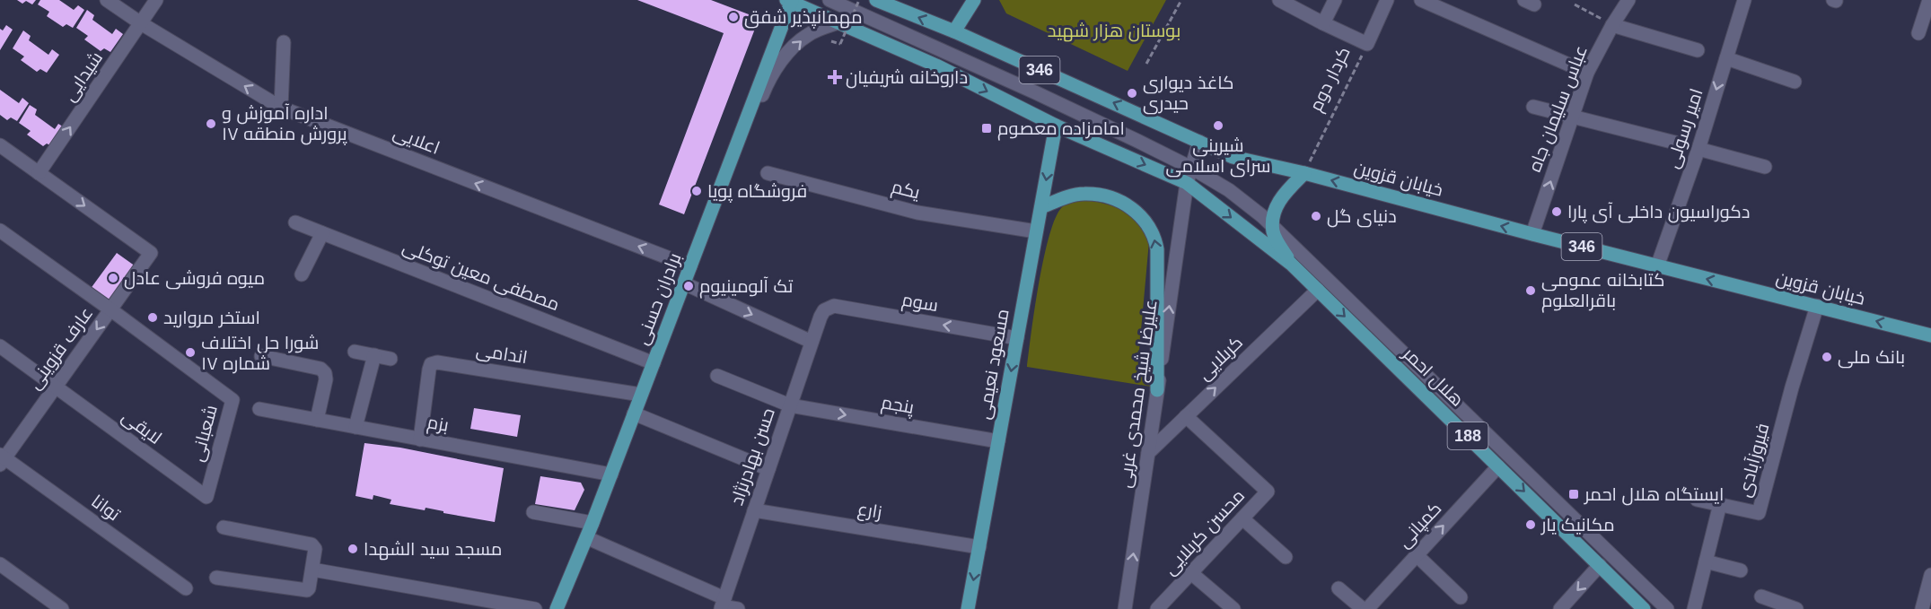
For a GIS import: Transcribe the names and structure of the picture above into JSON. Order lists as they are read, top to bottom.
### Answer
{
  "streets": {
    "main road": [
      "346",
      "خیابان قزوین",
      "برادران حسنی",
      "مسعود نعیمی",
      "هلال احمر",
      "188"
    ],
    "street": [
      "شیدایی",
      "کردار دوم",
      "عباس سلیمان جاه",
      "امیر رسولی",
      "اعلایی",
      "یکم",
      "مصطفی معین توکلی",
      "سوم",
      "عارف قزوینی",
      "اندامی",
      "کربلایی",
      "علیرضا شیخ محمدی غربی",
      "پنجم",
      "بزم",
      "لایقی",
      "شعبانی",
      "حسن بهادرنژاد",
      "فیروزآبادی",
      "توانا",
      "زارع",
      "کمپانی",
      "محسن کربلایی"
    ]
  },
  "crossings": [
    ["346", "برادران حسنی"],
    ["346", "مسعود نعیمی"],
    ["346", "هلال احمر"],
    ["346", "علیرضا شیخ محمدی غربی"],
    ["شیدایی", "اعلایی"],
    ["شیدایی", "عارف قزوینی"],
    ["کردار دوم", "خیابان قزوین"],
    ["عباس سلیمان جاه", "خیابان قزوین"],
    ["امیر رسولی", "خیابان قزوین"],
    ["اعلایی", "برادران حسنی"],
    ["خیابان قزوین", "علیرضا شیخ محمدی غربی"],
    ["خیابان قزوین", "فیروزآبادی"],
    ["یکم", "مسعود نعیمی"],
    ["مصطفی معین توکلی", "برادران حسنی"],
    ["برادران حسنی", "اندامی"],
    ["برادران حسنی", "بزم"],
    ["سوم", "مسعود نعیمی"],
    ["سوم", "حسن بهادرنژاد"],
    ["عارف قزوینی", "لایقی"],
    ["عارف قزوینی", "شعبانی"],
    ["عارف قزوینی", "توانا"],
    ["اندامی", "بزم"],
    ["کربلایی", "هلال احمر"],
    ["کربلایی", "علیرضا شیخ محمدی غربی"],
    ["کربلایی", "محسن کربلایی"],
    ["مسعود نعیمی", "پنجم"],
    ["مسعود نعیمی", "زارع"],
    ["هلال احمر", "علیرضا شیخ محمدی غربی"],
    ["هلال احمر", "188"],
    ["هلال احمر", "کمپانی"],
    ["پنجم", "حسن بهادرنژاد"],
    ["لایقی", "شعبانی"],
    ["حسن بهادرنژاد", "زارع"]
  ],
  "one_way": [
    "شیدایی",
    "عباس سلیمان جاه",
    "اعلایی",
    "سوم",
    "کربلایی",
    "مسعود نعیمی",
    "هلال احمر",
    "علیرضا شیخ محمدی غربی",
    "پنجم",
    "کمپانی"
  ],
  "parks": ["بوستان هزار شهید"],
  "places": {
    "other": [
      "مهمانپذیر شفق",
      "کاغذ دیواری حیدری",
      "اداره آموزش و پرورش منطقه ۱۷",
      "شیرینی سرای اسلامی",
      "فروشگاه پویا",
      "دکوراسیون داخلی آی پارا",
      "دنیای گل",
      "میوه فروشی عادل",
      "تک آلومینیوم",
      "کتابخانه عمومی باقرالعلوم",
      "استخر مروارید",
      "شورا حل اختلاف شماره ۱۷",
      "بانک ملی",
      "مکانیک یار",
      "مسجد سید الشهدا"
    ],
    "health": ["داروخانه شریفیان"],
    "transit": ["امامزاده معصوم", "ایستگاه هلال احمر"]
  }
}
